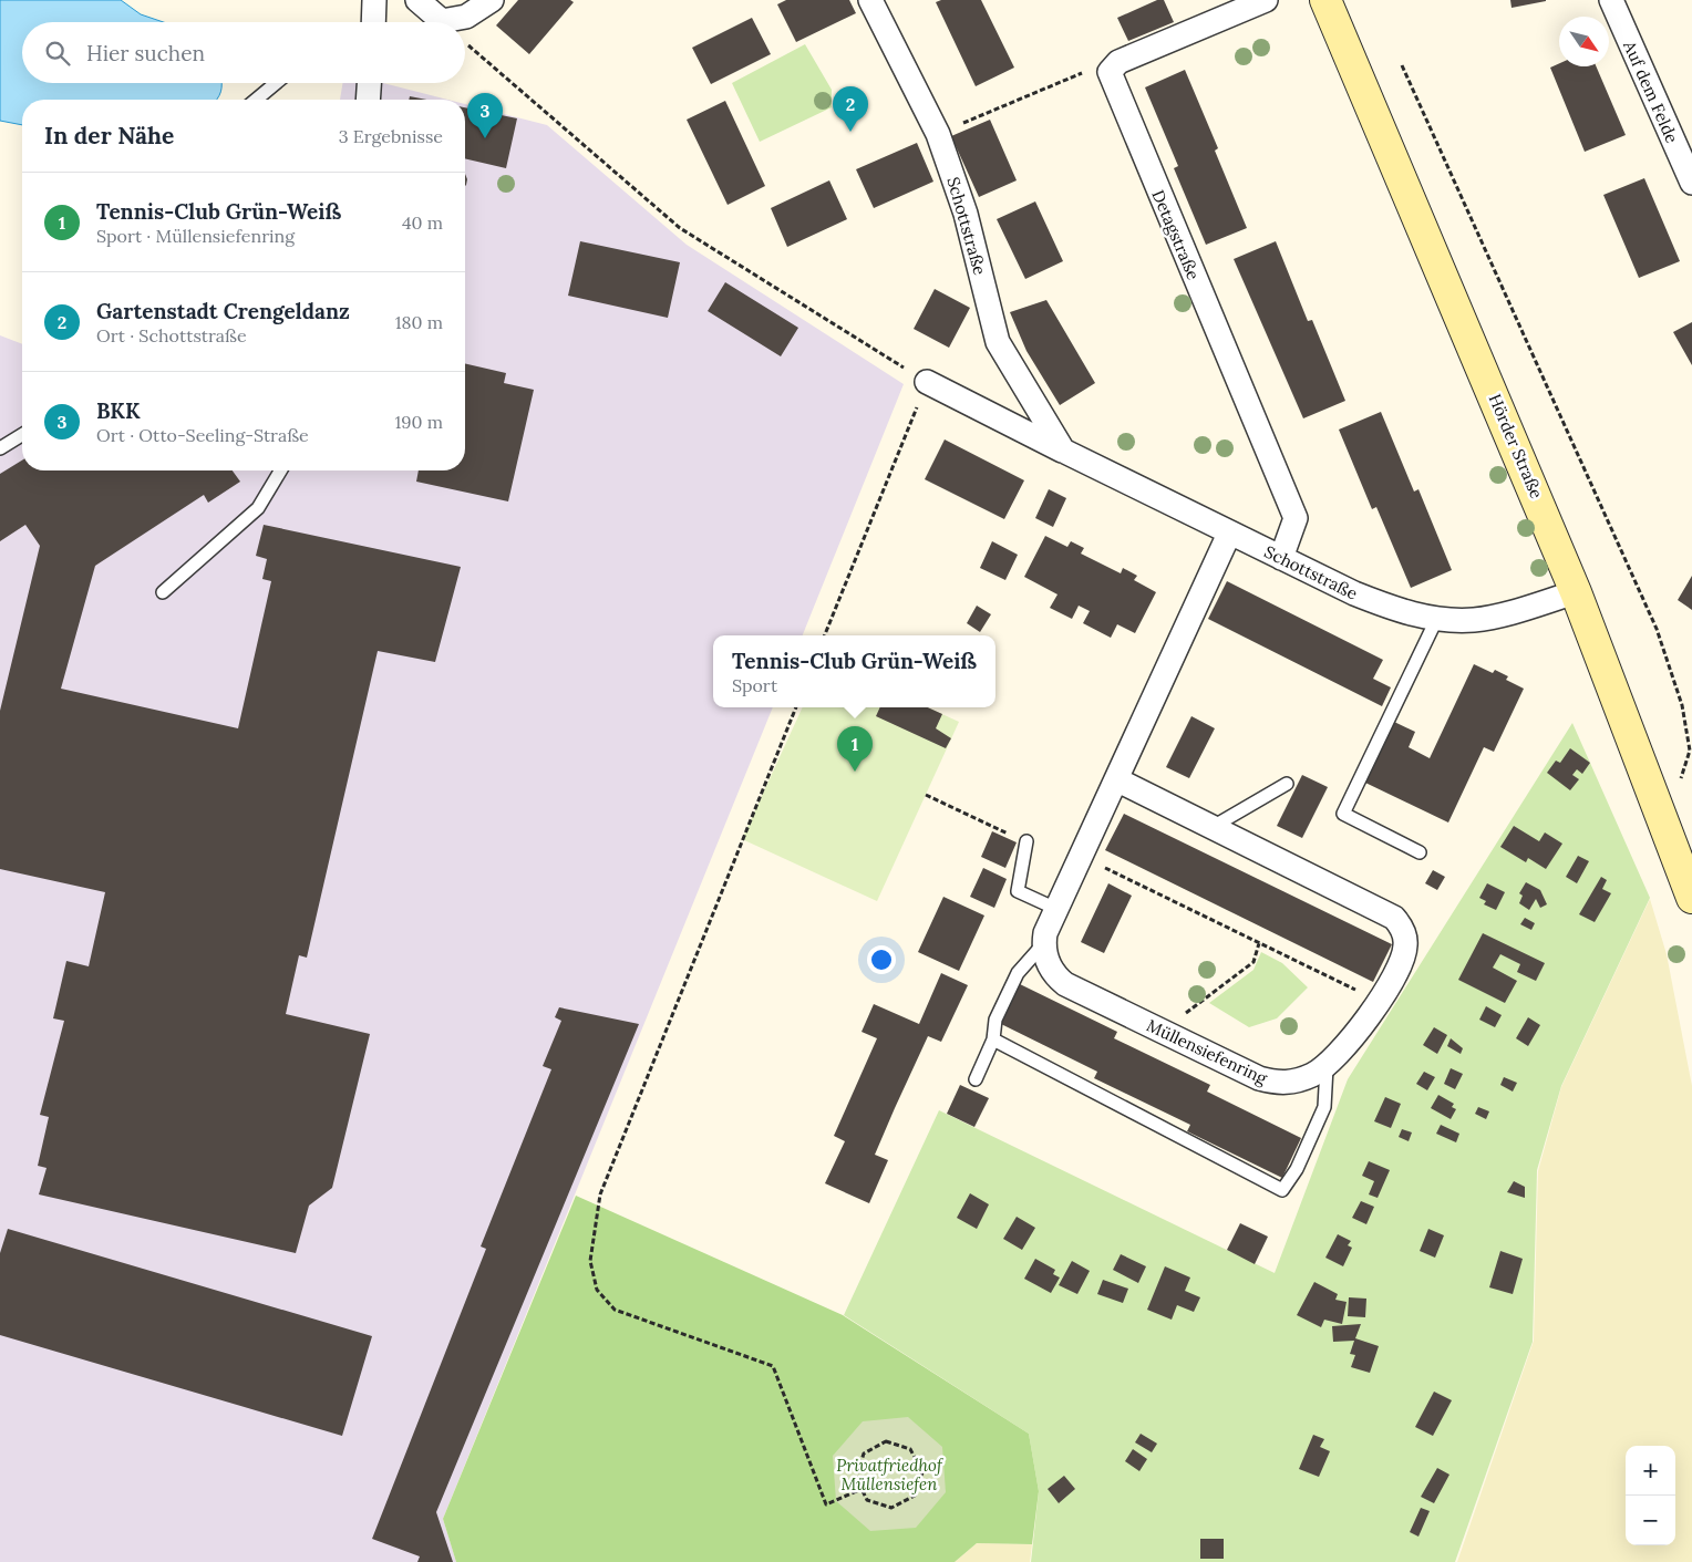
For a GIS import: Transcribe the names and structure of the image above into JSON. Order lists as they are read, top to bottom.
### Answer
{
  "streets": {
    "main road": ["Hörder Straße"],
    "street": [
      "Auf dem Felde",
      "Schottstraße",
      "Detagstraße",
      "Müllensiefenring"
    ]
  },
  "crossings": [
    ["Schottstraße", "Detagstraße"],
    ["Schottstraße", "Hörder Straße"]
  ],
  "parks": ["Privatfriedhof Müllensiefen"],
  "north": "bottom right",
  "page": {
    "search": "Hier suchen",
    "pins": ["2", "3", "1"],
    "heading": ["In der Nähe", "3 Ergebnisse"],
    "list": [
      {
        "mark": "1",
        "name": "Tennis-Club Grün-Weiß",
        "note": "Sport · Müllensiefenring",
        "value": "40 m"
      },
      {
        "mark": "2",
        "name": "Gartenstadt Crengeldanz",
        "note": "Ort · Schottstraße",
        "value": "180 m"
      },
      {
        "mark": "3",
        "name": "BKK",
        "note": "Ort · Otto-Seeling-Straße",
        "value": "190 m"
      }
    ],
    "popup": ["Tennis-Club Grün-Weiß", "Sport"],
    "map_buttons": ["+", "−"]
  }
}
